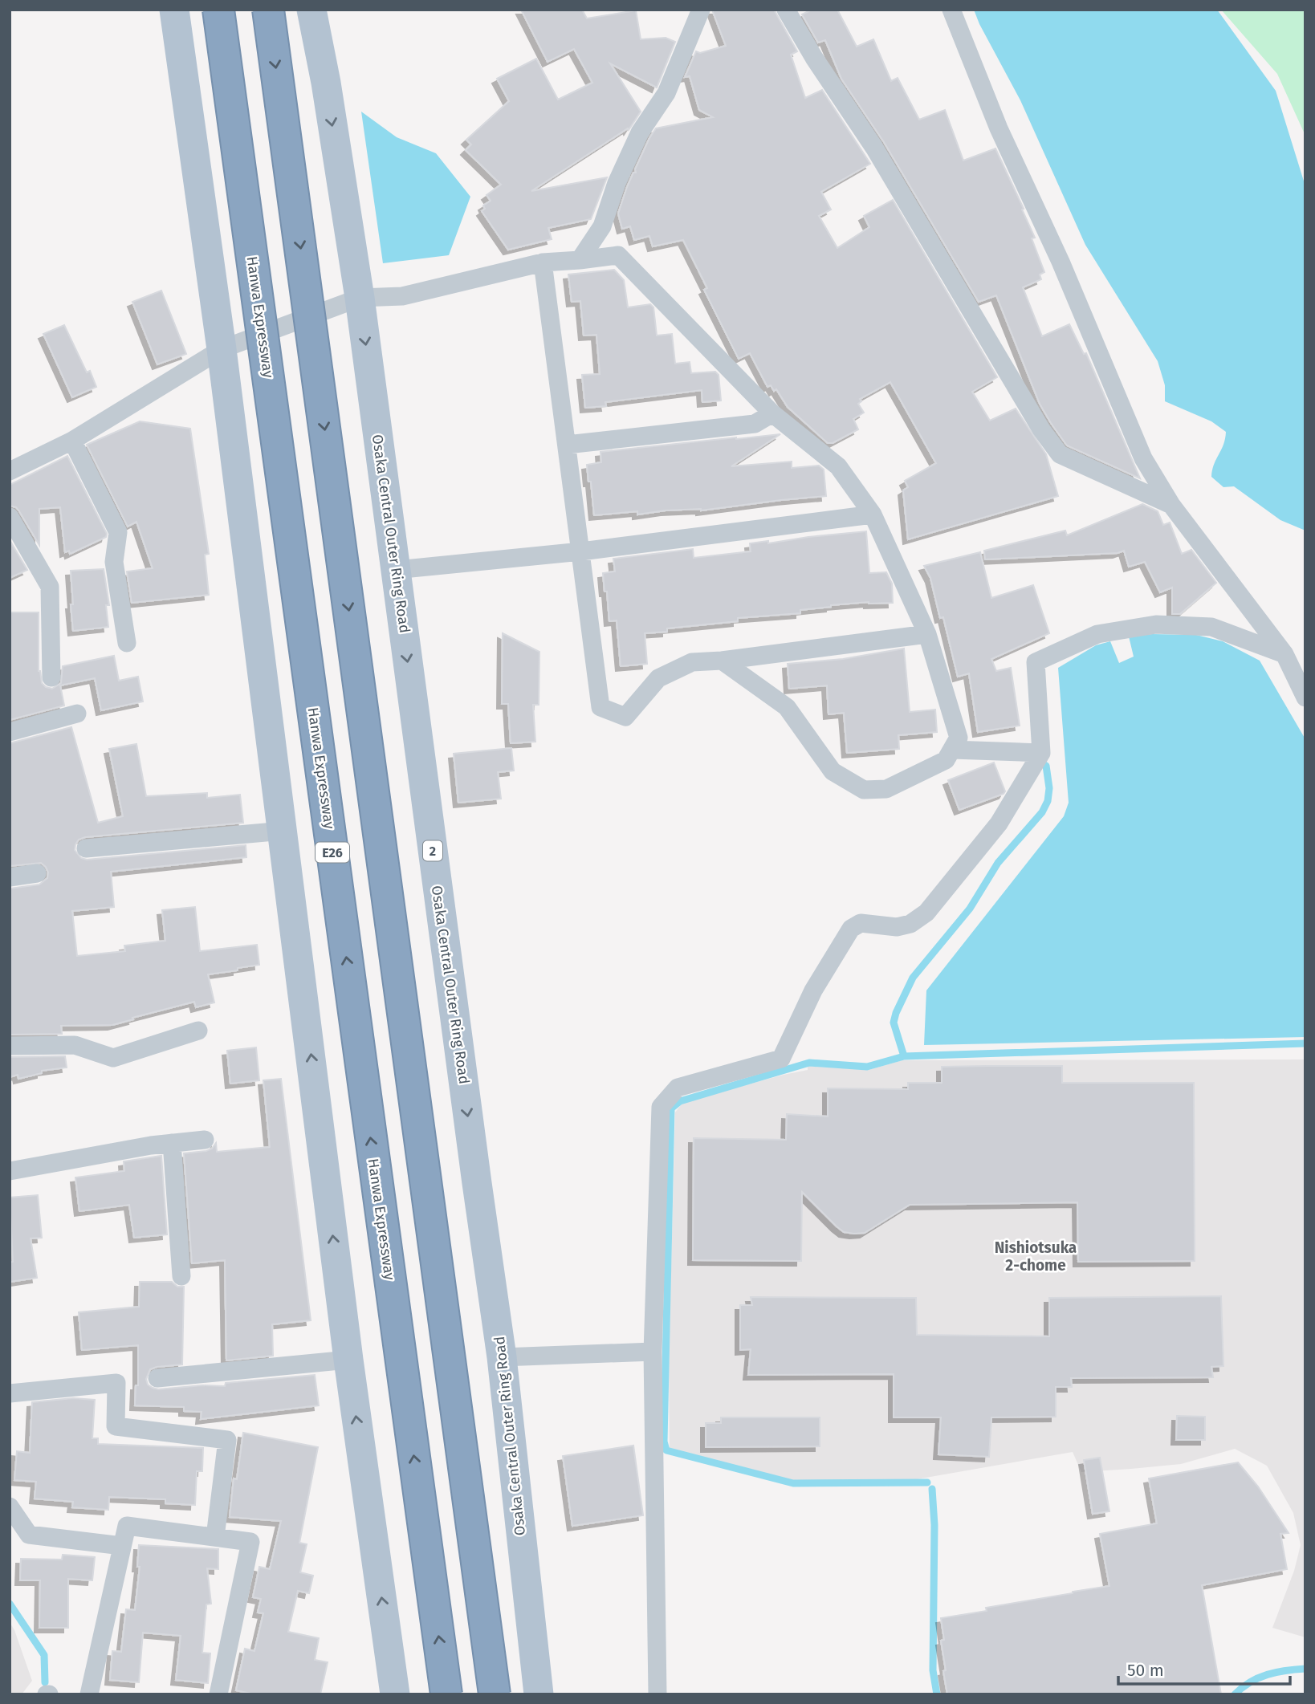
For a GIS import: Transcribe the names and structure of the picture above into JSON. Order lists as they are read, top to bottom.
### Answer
{
  "streets": {
    "highway": ["Hanwa Expressway", "E26"],
    "main road": ["Osaka Central Outer Ring Road", "2"]
  },
  "districts": ["Nishiotsuka 2-chome"],
  "scale_bar": "50 m"
}
